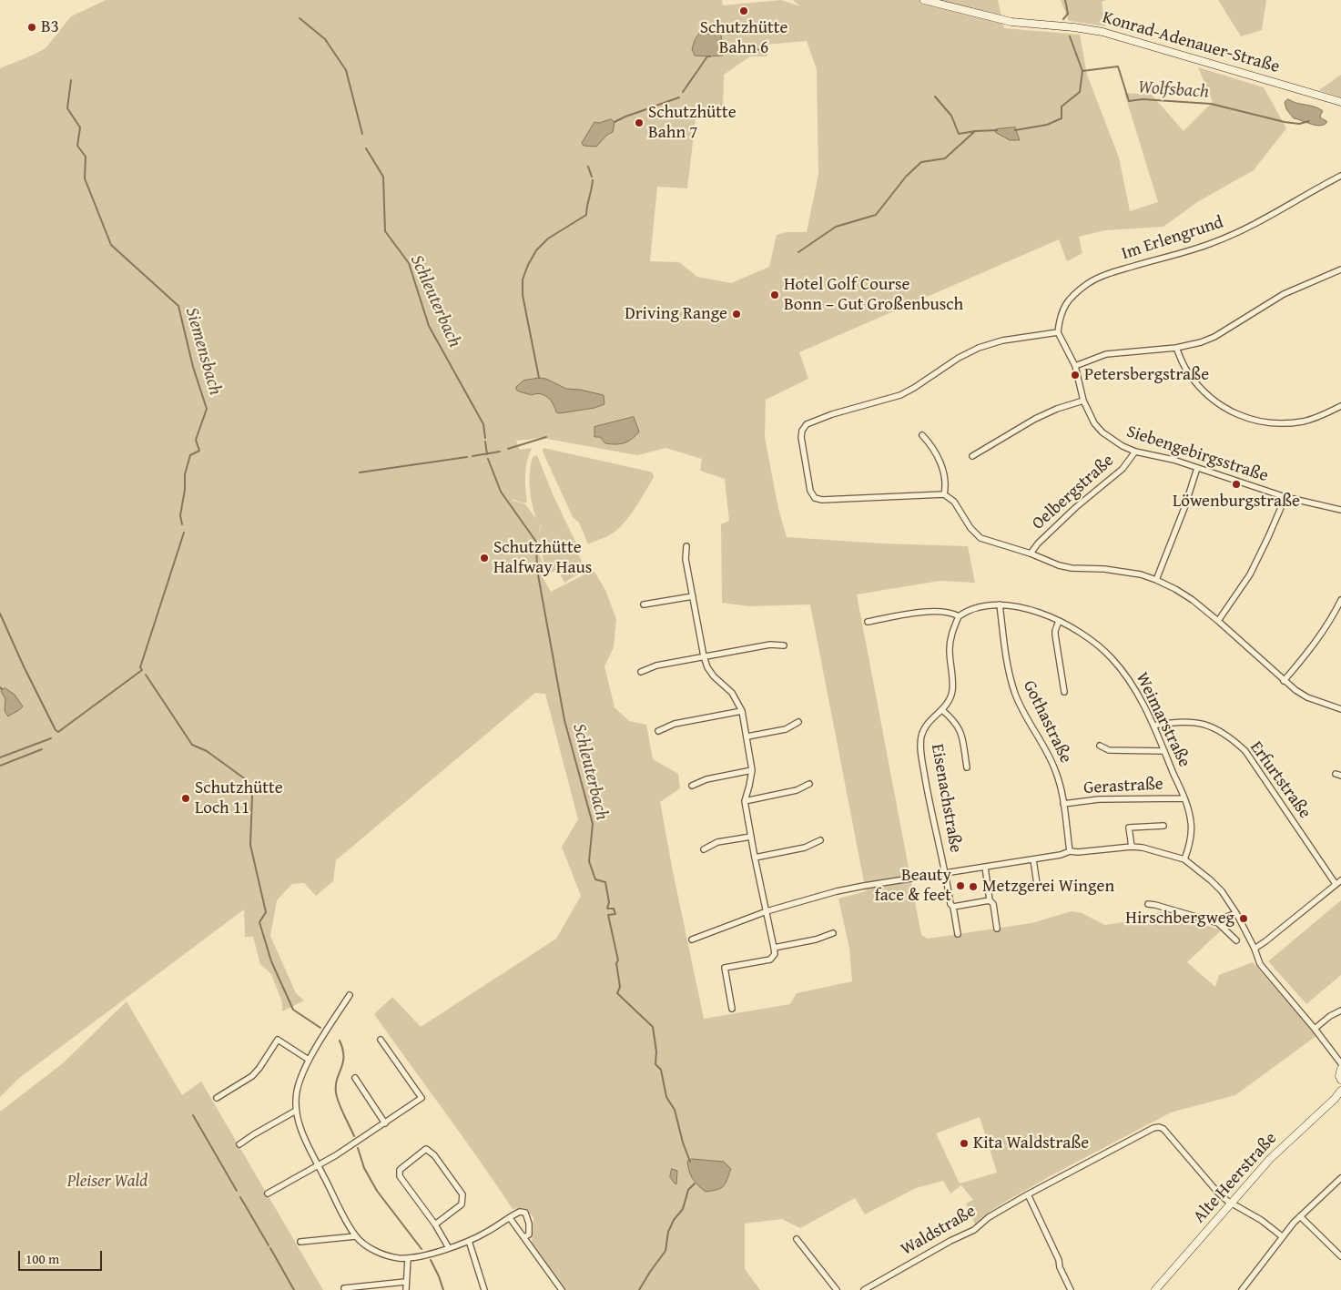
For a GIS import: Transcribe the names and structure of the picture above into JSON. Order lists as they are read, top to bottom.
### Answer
{
  "streets": {
    "street": [
      "Konrad-Adenauer-Straße",
      "Im Erlengrund",
      "Siebengebirgsstraße",
      "Oelbergstraße",
      "Weimarstraße",
      "Gothastraße",
      "Erfurtstraße",
      "Gerastraße",
      "Eisenachstraße",
      "Alte Heerstraße",
      "Waldstraße"
    ]
  },
  "crossings": [
    ["Im Erlengrund", "Siebengebirgsstraße"],
    ["Siebengebirgsstraße", "Oelbergstraße"],
    ["Weimarstraße", "Gothastraße"],
    ["Weimarstraße", "Erfurtstraße"],
    ["Weimarstraße", "Gerastraße"],
    ["Weimarstraße", "Eisenachstraße"],
    ["Gothastraße", "Gerastraße"],
    ["Alte Heerstraße", "Waldstraße"]
  ],
  "water": ["Wolfsbach", "Schleuterbach", "Siemensbach"],
  "parks": ["Pleiser Wald"],
  "places": [
    "Schutzhütte Bahn 6",
    "B3",
    "Schutzhütte Bahn 7",
    "Hotel Golf Course Bonn – Gut Großenbusch",
    "Driving Range",
    "Petersbergstraße",
    "Löwenburgstraße",
    "Schutzhütte Halfway Haus",
    "Schutzhütte Loch 11",
    "Beauty face & feet",
    "Metzgerei Wingen",
    "Hirschbergweg",
    "Kita Waldstraße"
  ],
  "scale_bar": "100 m"
}
